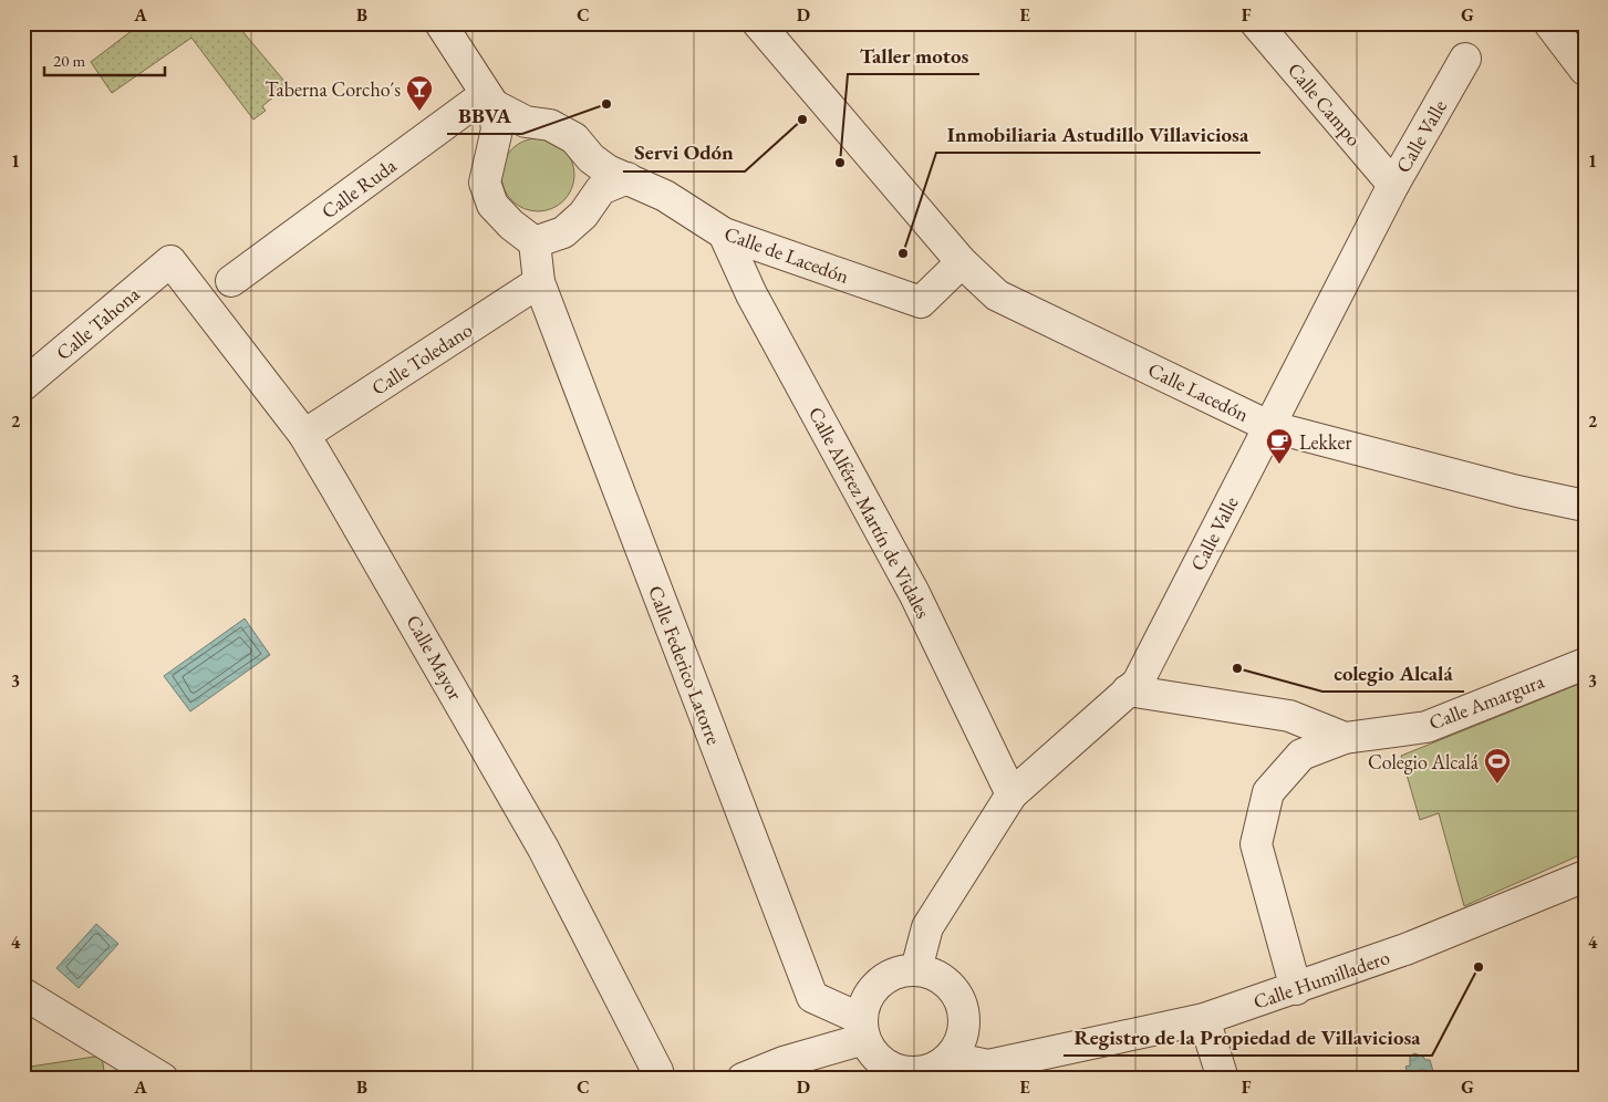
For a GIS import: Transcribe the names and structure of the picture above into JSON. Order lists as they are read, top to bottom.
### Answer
{
  "streets": {
    "street": [
      "Calle Campo",
      "Calle Valle",
      "Calle Ruda",
      "Calle de Lacedón",
      "Calle Tahona",
      "Calle Toledano",
      "Calle Lacedón",
      "Calle Alférez Martín de Vidales",
      "Calle Mayor",
      "Calle Federico Latorre",
      "Calle Amargura",
      "Calle Humilladero"
    ]
  },
  "crossings": [
    ["Calle Campo", "Calle Valle"],
    ["Calle Valle", "Calle Lacedón"],
    ["Calle Valle", "Calle Alférez Martín de Vidales"],
    ["Calle Valle", "Calle Federico Latorre"],
    ["Calle Valle", "Calle Amargura"],
    ["Calle Valle", "Calle Humilladero"],
    ["Calle Ruda", "Calle de Lacedón"],
    ["Calle de Lacedón", "Calle Lacedón"],
    ["Calle de Lacedón", "Calle Alférez Martín de Vidales"],
    ["Calle Tahona", "Calle Mayor"],
    ["Calle Toledano", "Calle Mayor"],
    ["Calle Toledano", "Calle Federico Latorre"],
    ["Calle Federico Latorre", "Calle Humilladero"]
  ],
  "places": {
    "other": [
      "BBVA",
      "Servi Odón",
      "Taller motos",
      "Inmobiliaria Astudillo Villaviciosa",
      "colegio Alcalá",
      "Registro de la Propiedad de Villaviciosa"
    ],
    "bar": ["Taberna Corcho´s"],
    "cafe": ["Lekker"],
    "sports": ["Colegio Alcalá"]
  },
  "scale_bar": "20 m",
  "grid": {
    "columns": [
      "A",
      "B",
      "C",
      "D",
      "E",
      "F",
      "G"
    ],
    "rows": [
      "1",
      "2",
      "3",
      "4"
    ]
  }
}
